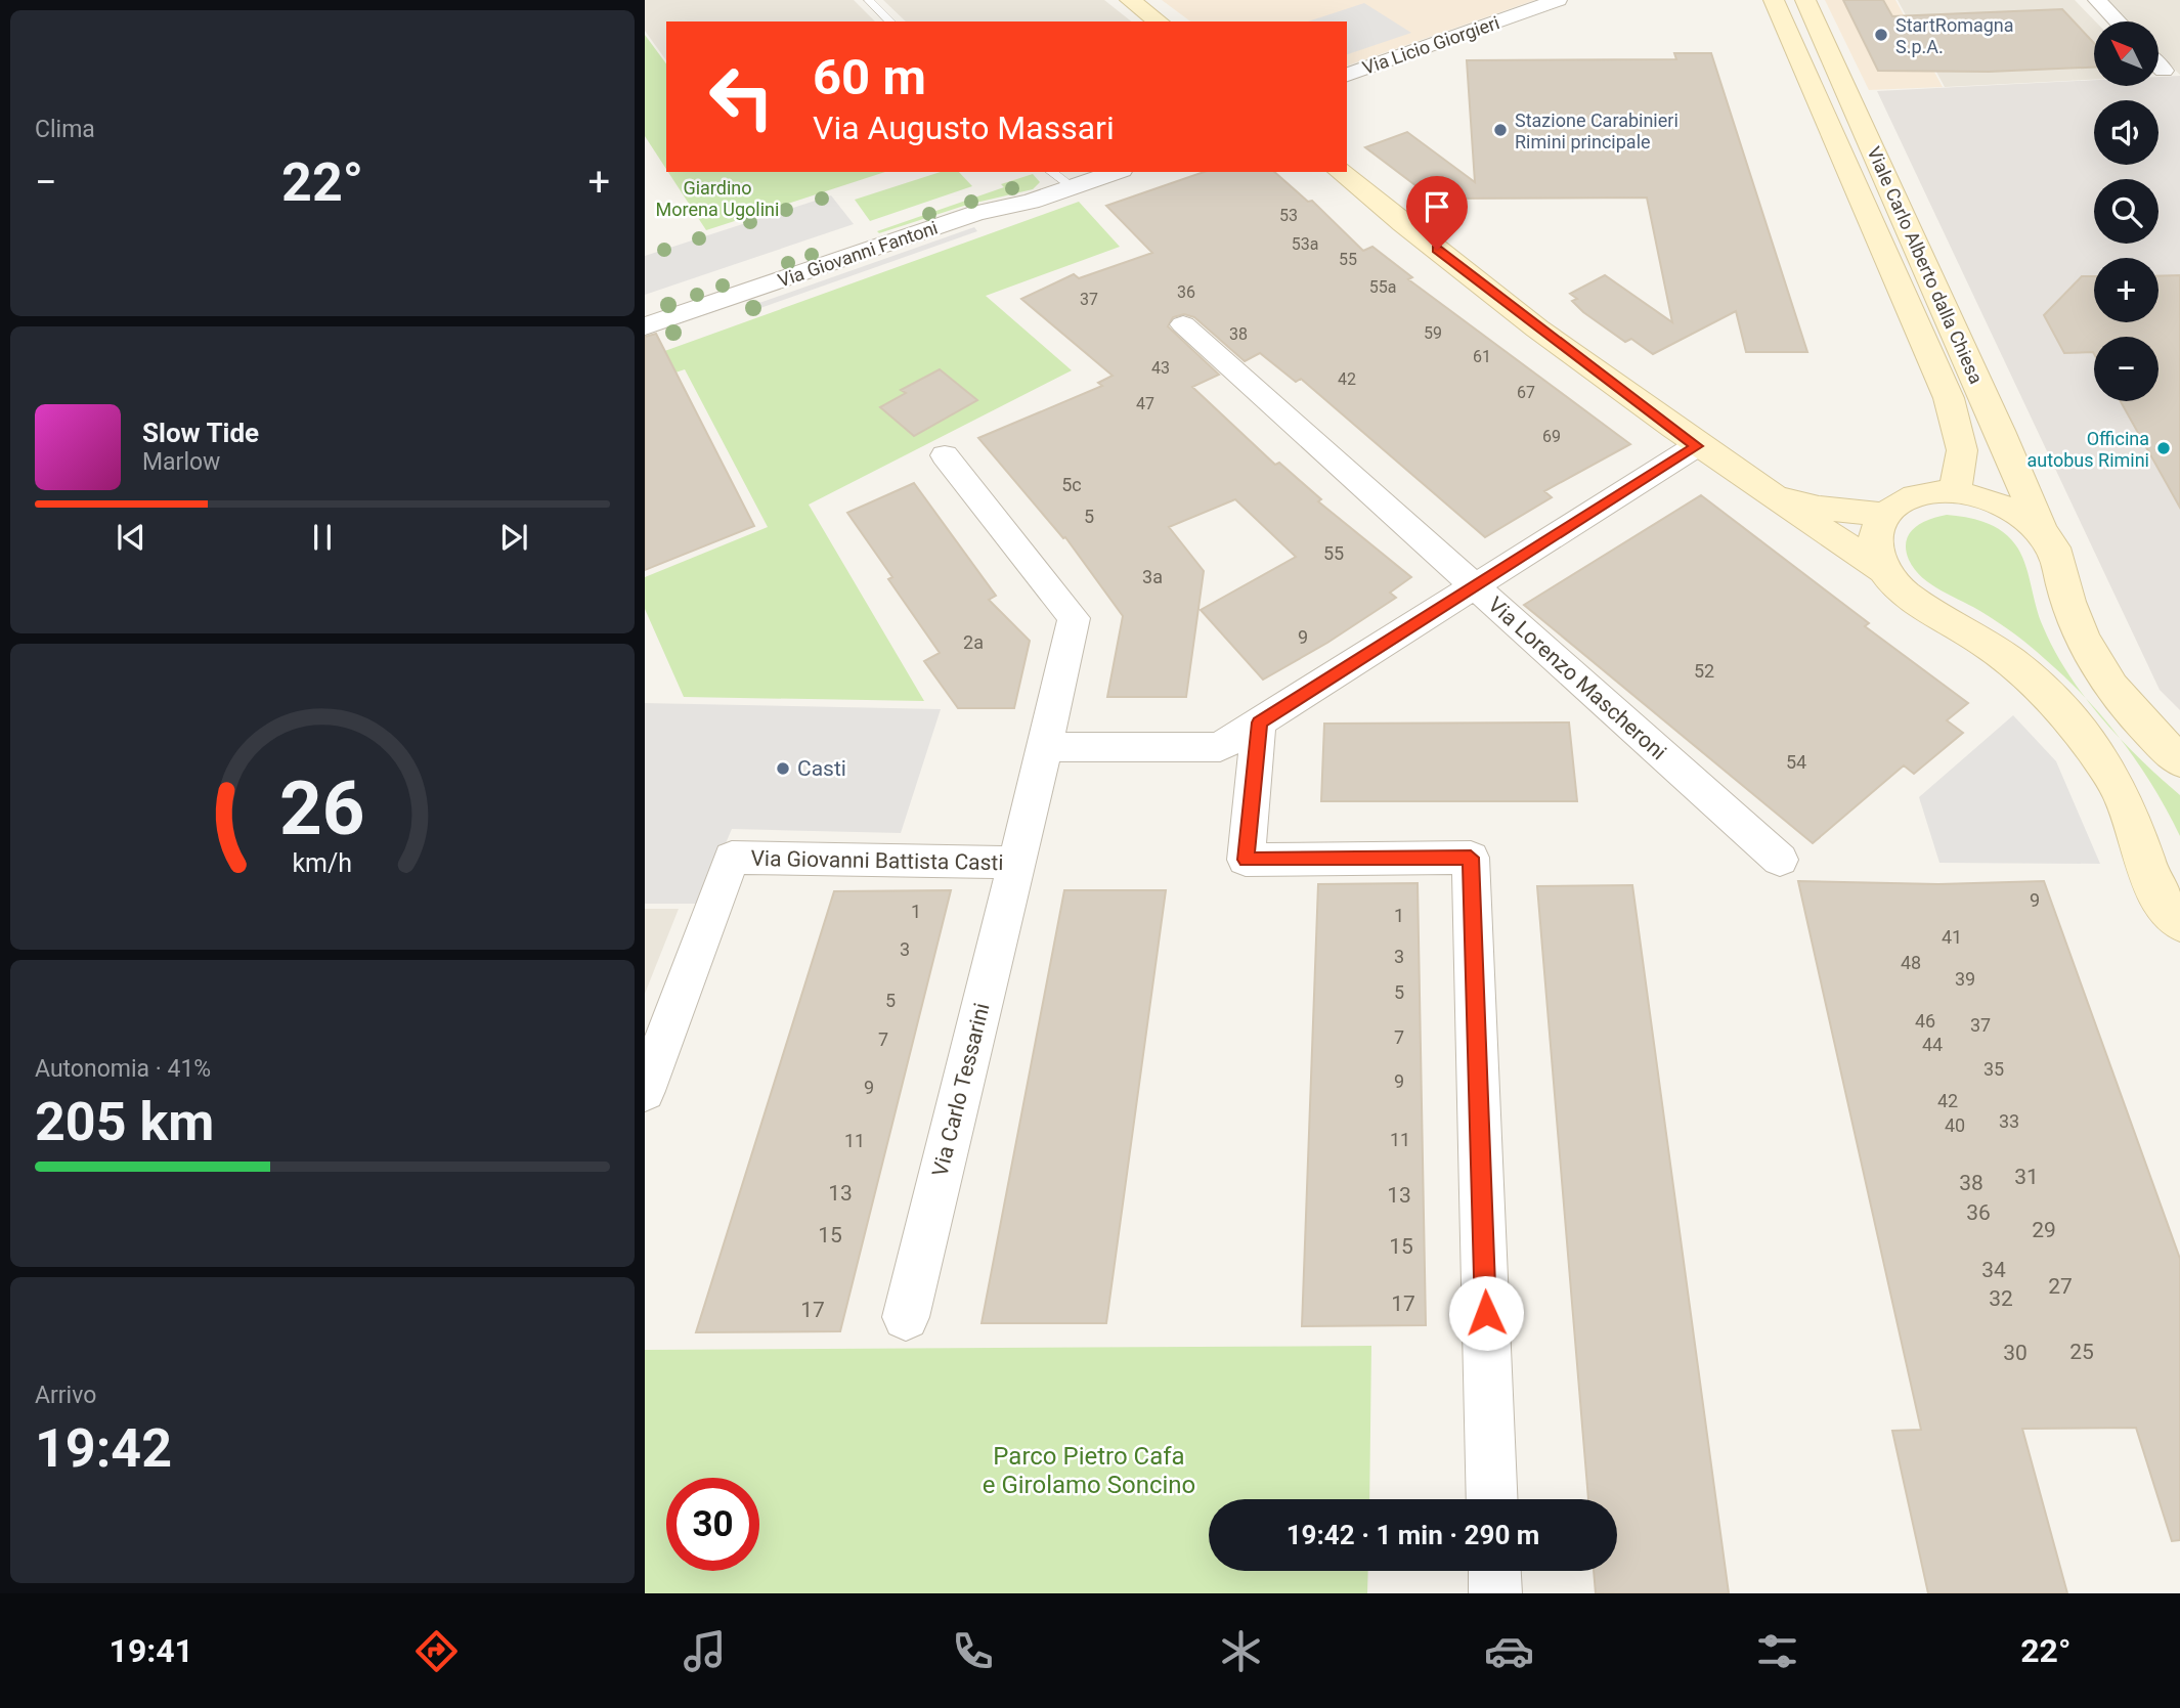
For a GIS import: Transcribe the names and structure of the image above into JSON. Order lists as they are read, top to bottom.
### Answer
{
  "streets": {
    "main road": ["Viale Carlo Alberto dalla Chiesa"],
    "street": [
      "Via Licio Giorgieri",
      "Via Giovanni Fantoni",
      "Via Lorenzo Mascheroni",
      "Via Giovanni Battista Casti",
      "Via Carlo Tessarini"
    ]
  },
  "crossings": [
    ["Via Giovanni Battista Casti", "Via Carlo Tessarini"]
  ],
  "parks": ["Giardino Morena Ugolini", "Parco Pietro Cafa e Girolamo Soncino"],
  "places": [
    "StartRomagna S.p.A.",
    "Stazione Carabinieri Rimini principale",
    "Officina autobus Rimini",
    "Casti"
  ],
  "house_numbers": [
    "53",
    "53a",
    "55",
    "55a",
    "36",
    "37",
    "59",
    "38",
    "61",
    "43",
    "42",
    "67",
    "47",
    "69",
    "5c",
    "5",
    "55",
    "3a",
    "9",
    "2a",
    "52",
    "54",
    "9",
    "1",
    "1",
    "41",
    "3",
    "3",
    "48",
    "39",
    "5",
    "5",
    "46",
    "37",
    "7",
    "7",
    "44",
    "35",
    "9",
    "9",
    "42",
    "33",
    "40",
    "11",
    "11",
    "31",
    "38",
    "13",
    "13",
    "36",
    "29",
    "15",
    "15",
    "34",
    "27",
    "32",
    "17",
    "17",
    "25",
    "30"
  ],
  "north": "top left",
  "page": {
    "tile": [
      "Clima",
      ["Autonomia · 41%", "205 km"],
      ["Arrivo", "19:42"]
    ],
    "map_buttons": ["+", "−"],
    "turn": ["60 m", "Via Augusto Massari"],
    "heat": ["−", "22°", "+"],
    "song": ["Slow Tide", "Marlow"],
    "limit": "30",
    "trip": "19:42 · 1 min · 290 m",
    "tabs": ["19:41", "22°"],
    "gauge": ["26", "km/h"]
  }
}
